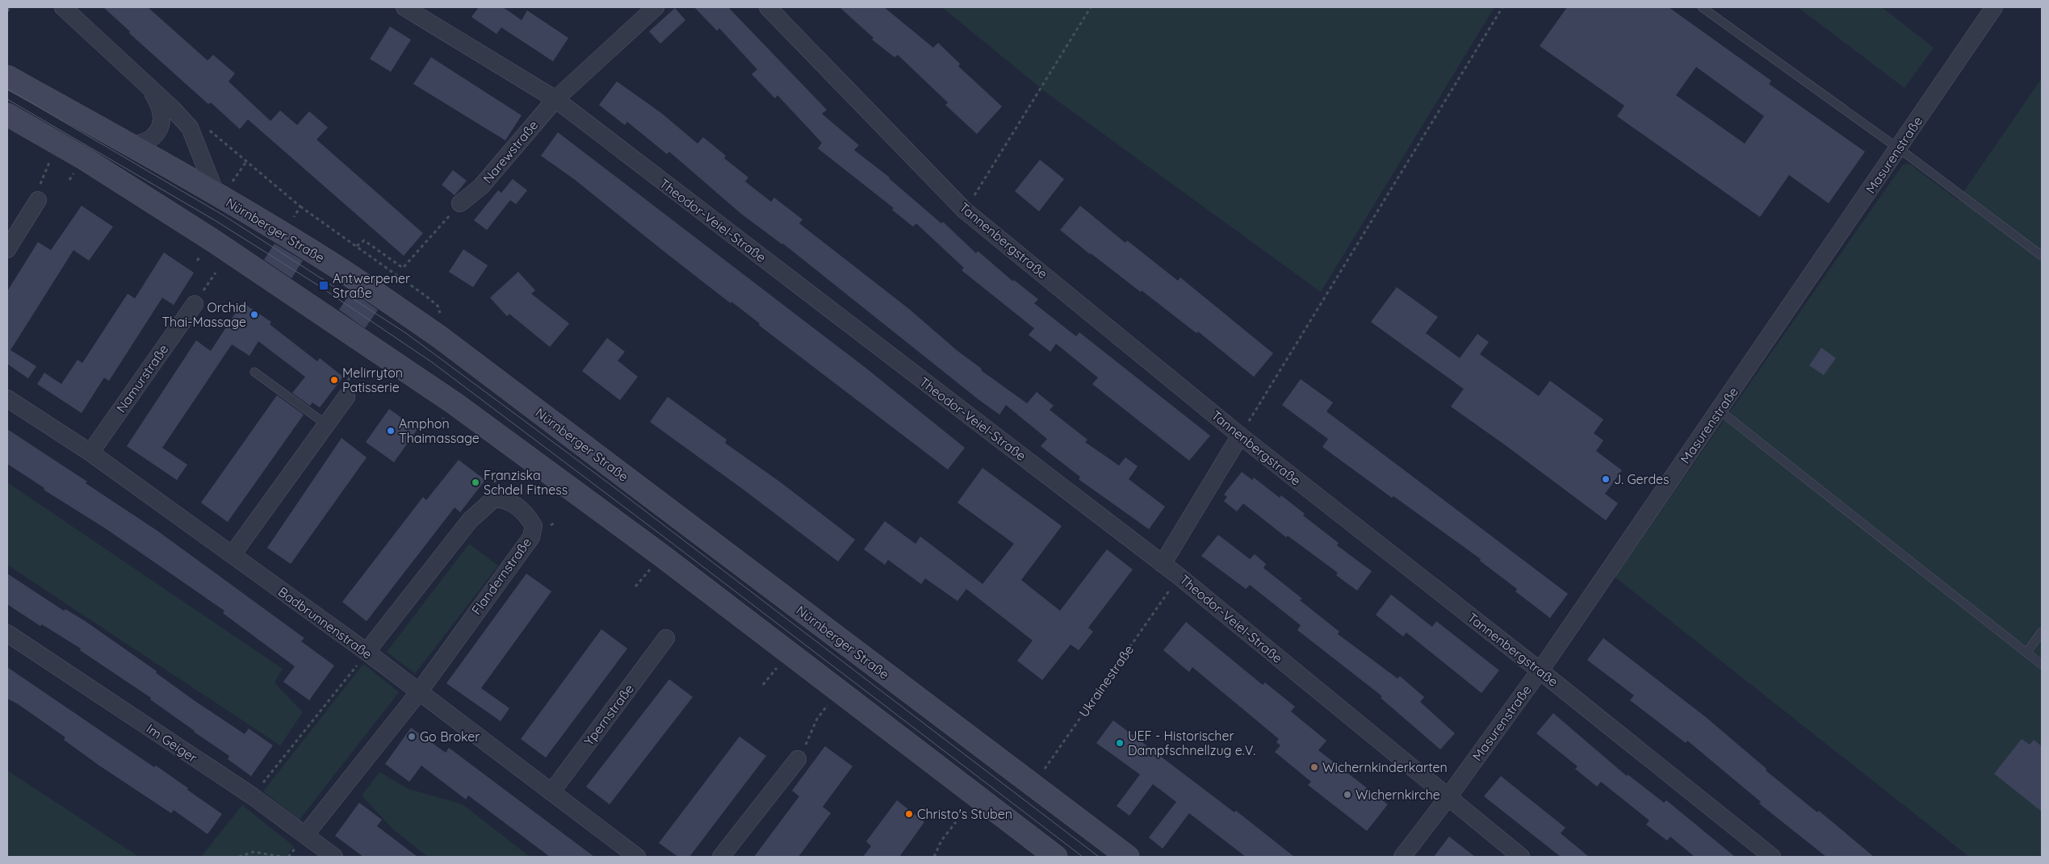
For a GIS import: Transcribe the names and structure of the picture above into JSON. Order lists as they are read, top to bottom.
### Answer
{
  "streets": {
    "main road": ["Nürnberger Straße"],
    "street": [
      "Narewstraße",
      "Masurenstraße",
      "Theodor-Veiel-Straße",
      "Tannenbergstraße",
      "Namurstraße",
      "Flandernstraße",
      "Badbrunnenstraße",
      "Ypernstraße",
      "Im Geiger"
    ],
    "path": ["Ukrainestraße"]
  },
  "crossings": [
    ["Narewstraße", "Theodor-Veiel-Straße"],
    ["Masurenstraße", "Theodor-Veiel-Straße"],
    ["Masurenstraße", "Tannenbergstraße"],
    ["Theodor-Veiel-Straße", "Ukrainestraße"],
    ["Nürnberger Straße", "Ukrainestraße"],
    ["Namurstraße", "Badbrunnenstraße"],
    ["Flandernstraße", "Badbrunnenstraße"],
    ["Flandernstraße", "Im Geiger"],
    ["Badbrunnenstraße", "Ypernstraße"]
  ],
  "places": {
    "transit": ["Antwerpener Straße"],
    "other": [
      "Orchid Thai-Massage",
      "Melirryton Patisserie",
      "Amphon Thaimassage",
      "J. Gerdes",
      "Franziska Schdel Fitness",
      "Go Broker",
      "UEF - Historischer Dampfschnellzug e.V.",
      "Wichernkinderkarten",
      "Wichernkirche",
      "Christo's Stuben"
    ]
  }
}
